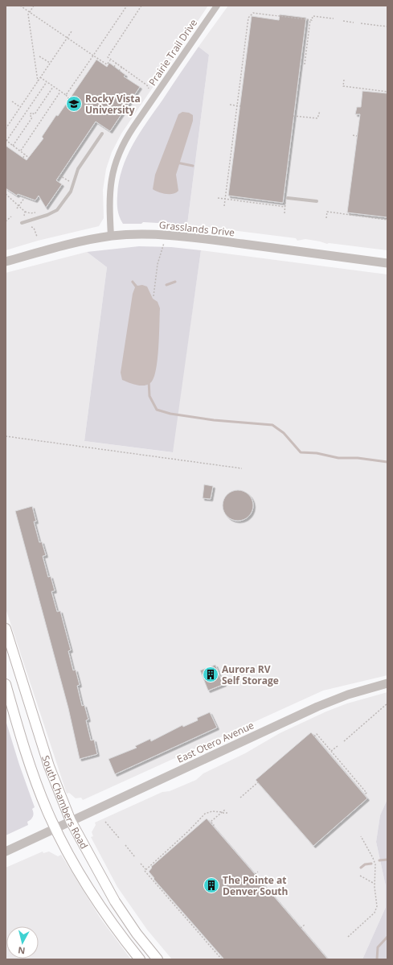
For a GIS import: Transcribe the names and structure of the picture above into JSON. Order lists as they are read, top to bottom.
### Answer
{
  "streets": {
    "main road": ["South Chambers Road"],
    "street": ["Prairie Trail Drive", "Grasslands Drive", "East Otero Avenue"]
  },
  "crossings": [
    ["Prairie Trail Drive", "Grasslands Drive"],
    ["East Otero Avenue", "South Chambers Road"]
  ],
  "places": {
    "school or university": ["Rocky Vista University"],
    "building": ["Aurora RV Self Storage", "The Pointe at Denver South"]
  },
  "north": "bottom"
}
